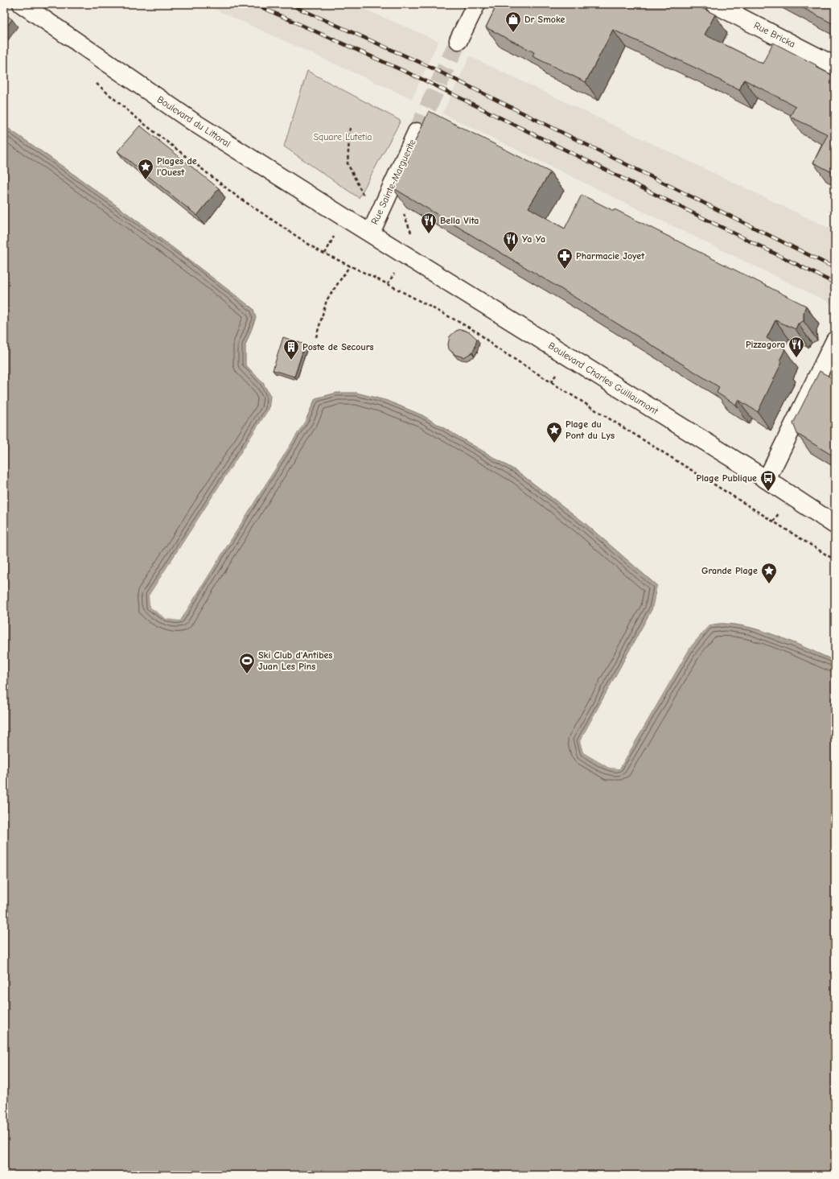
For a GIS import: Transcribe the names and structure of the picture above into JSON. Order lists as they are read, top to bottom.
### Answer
{
  "streets": {
    "main road": [
      "Rue Bricka",
      "Boulevard du Littoral",
      "Rue Sainte-Marguerite",
      "Boulevard Charles Guillaumont"
    ]
  },
  "crossings": [
    ["Boulevard du Littoral", "Rue Sainte-Marguerite"],
    ["Boulevard du Littoral", "Boulevard Charles Guillaumont"],
    ["Rue Sainte-Marguerite", "Boulevard Charles Guillaumont"]
  ],
  "parks": ["Square Lutetia"],
  "places": {
    "shop": ["Dr Smoke"],
    "place": ["Plages de l'Ouest", "Plage du Pont du Lys", "Grande Plage"],
    "restaurant": ["Bella Vita", "Ya Ya", "Pizzagora"],
    "pharmacy": ["Pharmacie Joyet"],
    "building": ["Poste de Secours"],
    "bus stop": ["Plage Publique"],
    "sports": ["Ski Club d'Antibes Juan Les Pins"]
  }
}
